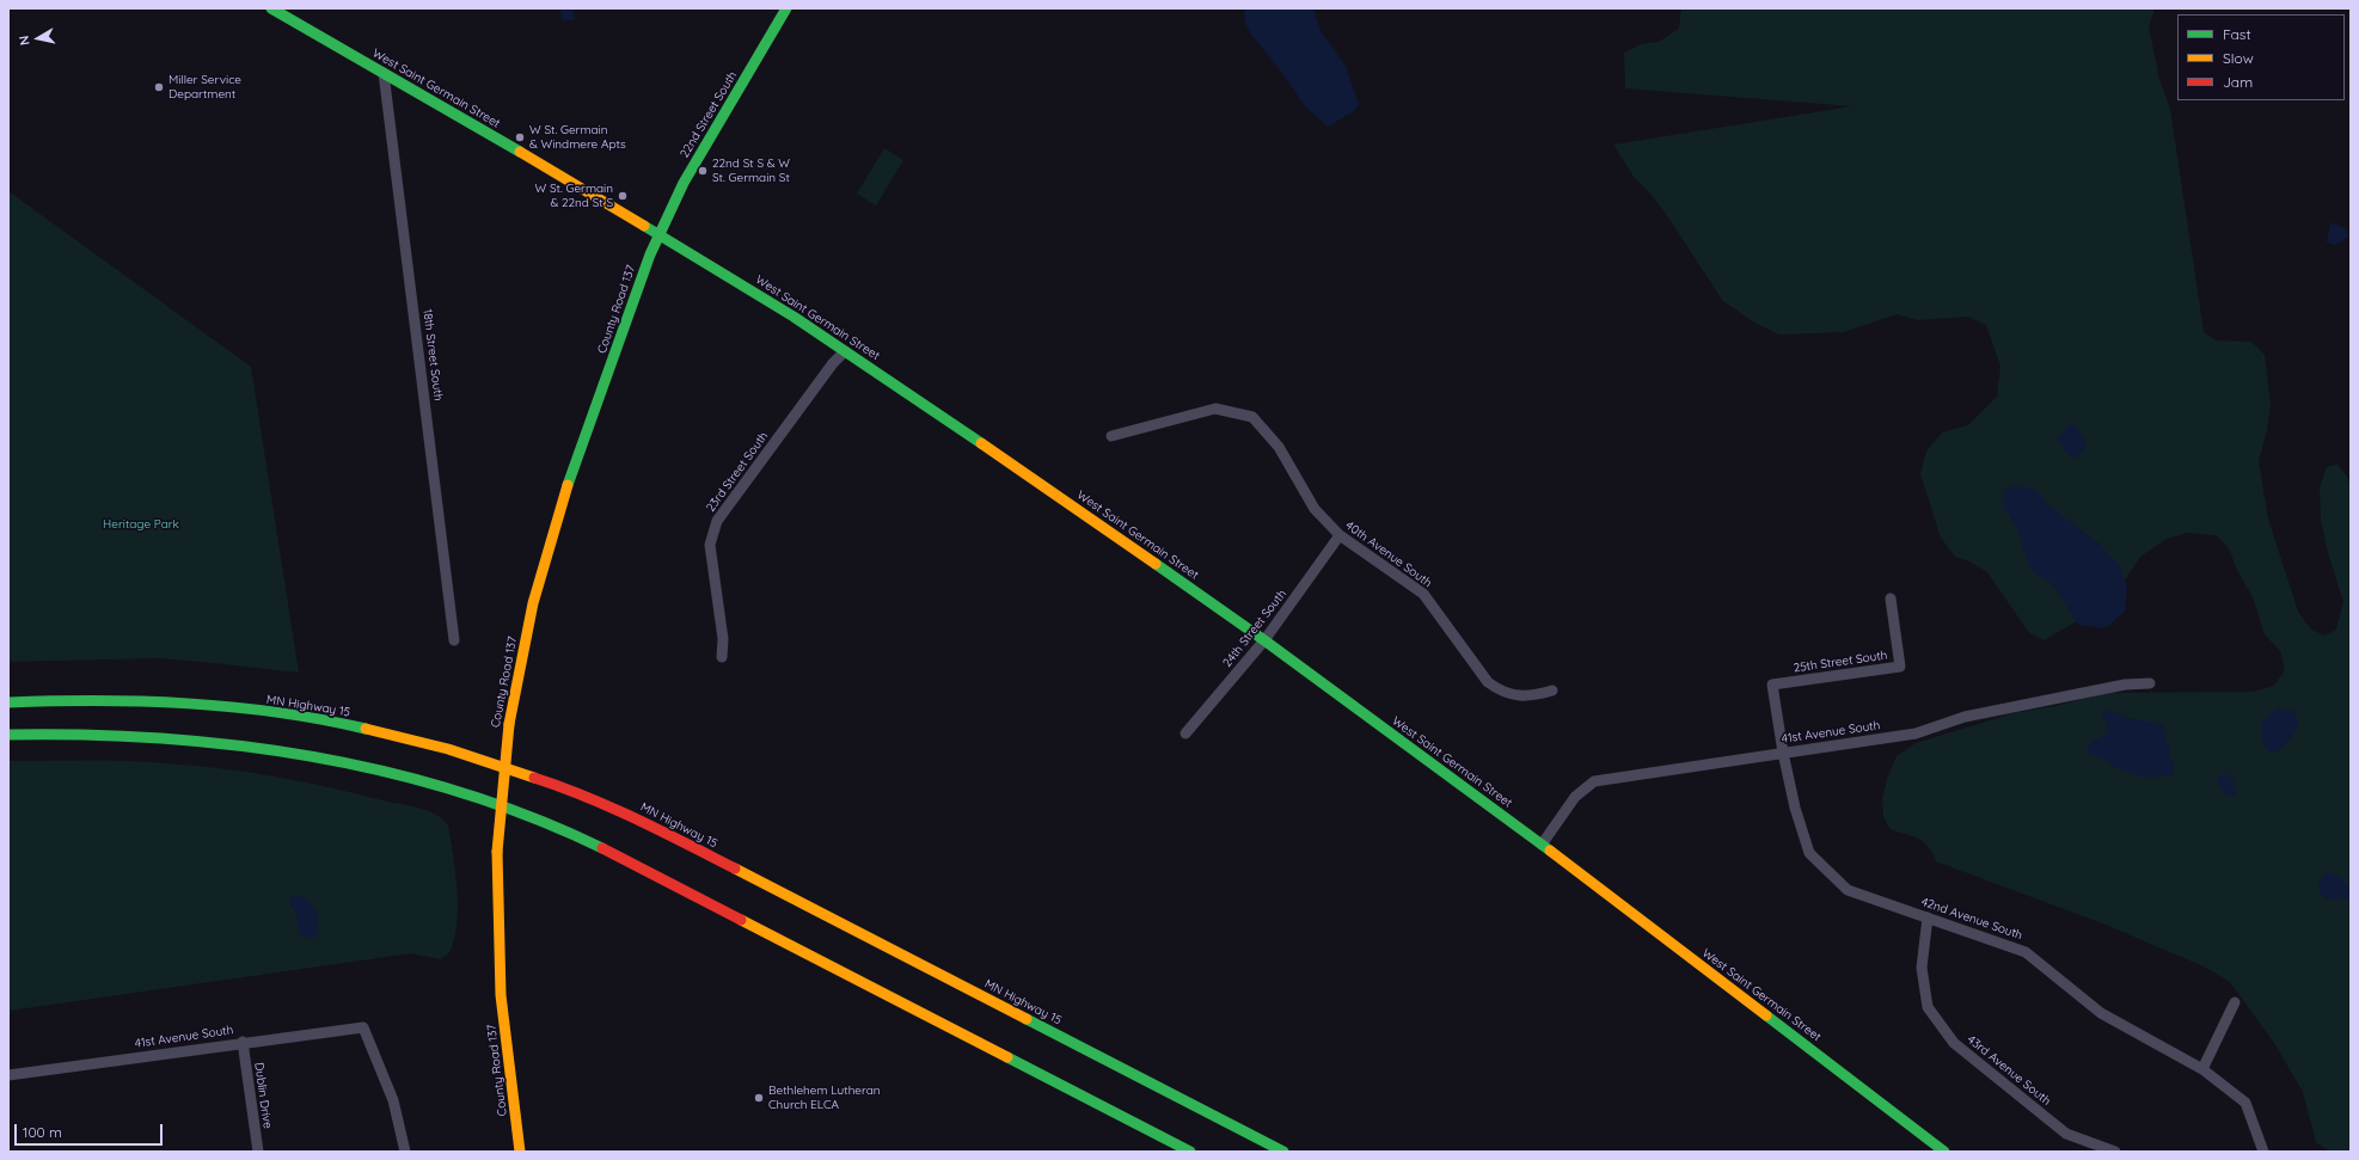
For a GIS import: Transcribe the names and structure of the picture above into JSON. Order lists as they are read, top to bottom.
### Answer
{
  "streets": {
    "main road": [
      "West Saint Germain Street",
      "22nd Street South",
      "County Road 137",
      "MN Highway 15"
    ],
    "street": [
      "18th Street South",
      "23rd Street South",
      "40th Avenue South",
      "24th Street South",
      "25th Street South",
      "41st Avenue South",
      "42nd Avenue South",
      "43rd Avenue South",
      "Dublin Drive"
    ]
  },
  "crossings": [
    ["West Saint Germain Street", "22nd Street South"],
    ["West Saint Germain Street", "County Road 137"],
    ["West Saint Germain Street", "18th Street South"],
    ["West Saint Germain Street", "23rd Street South"],
    ["West Saint Germain Street", "24th Street South"],
    ["West Saint Germain Street", "41st Avenue South"],
    ["22nd Street South", "County Road 137"],
    ["40th Avenue South", "24th Street South"],
    ["25th Street South", "42nd Avenue South"],
    ["41st Avenue South", "42nd Avenue South"],
    ["41st Avenue South", "Dublin Drive"],
    ["42nd Avenue South", "43rd Avenue South"]
  ],
  "parks": ["Heritage Park"],
  "places": [
    "Miller Service Department",
    "W St. Germain & Windmere Apts",
    "22nd St S & W St. Germain St",
    "W St. Germain & 22nd St S",
    "Bethlehem Lutheran Church ELCA"
  ],
  "legend": ["Fast", "Slow", "Jam"],
  "scale_bar": "100 m",
  "north": "left"
}
